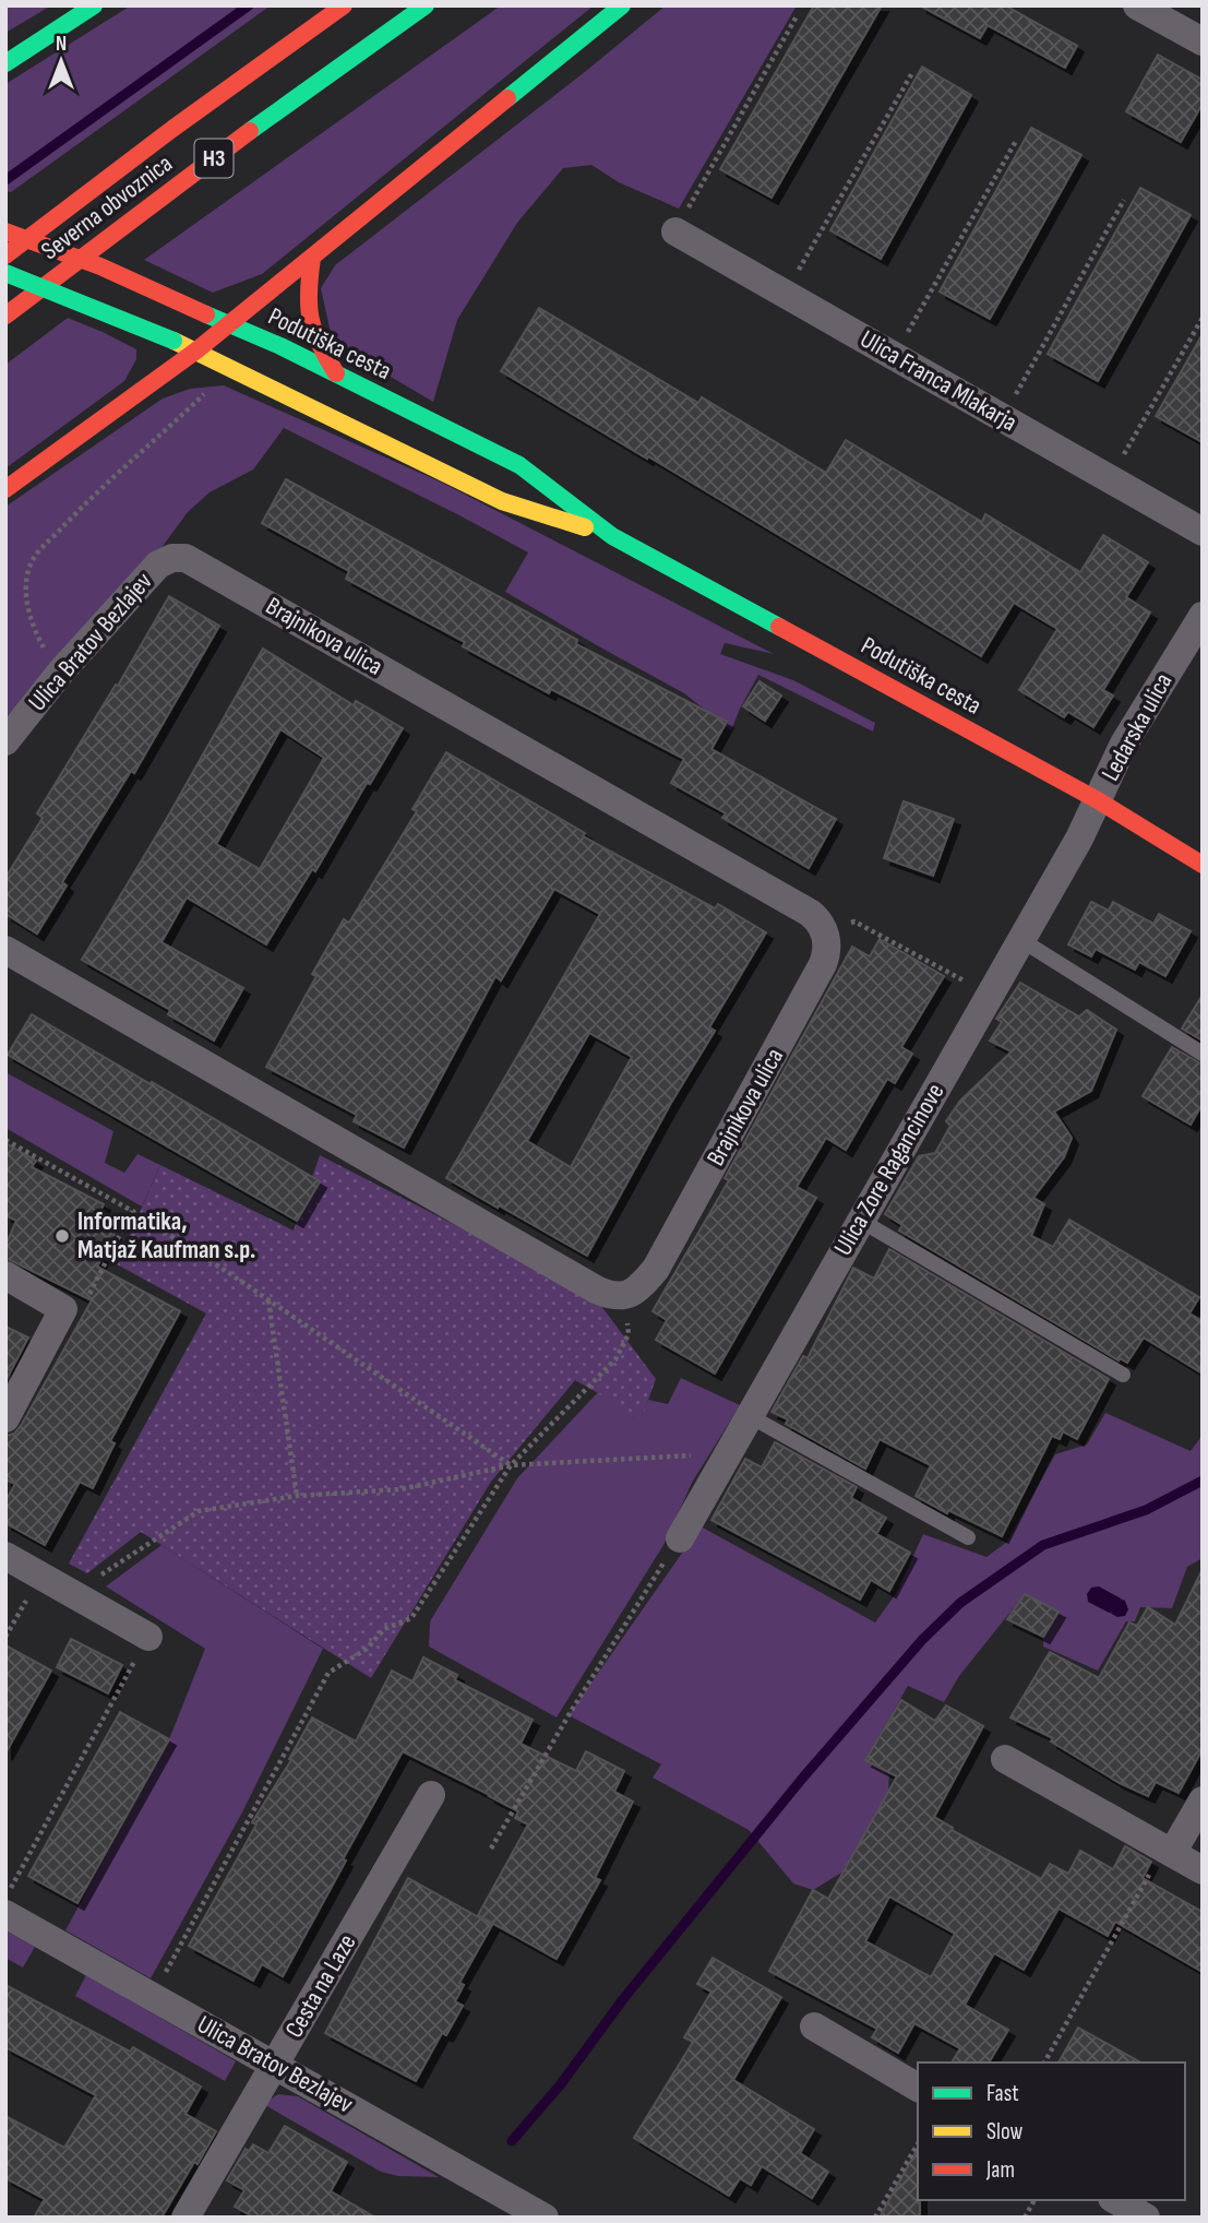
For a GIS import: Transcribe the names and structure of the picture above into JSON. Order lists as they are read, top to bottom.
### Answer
{
  "streets": {
    "main road": ["H3", "Severna obvoznica", "Podutiška cesta"],
    "street": [
      "Ulica Franca Mlakarja",
      "Brajnikova ulica",
      "Ulica Bratov Bezlajev",
      "Ledarska ulica",
      "Ulica Zore Ragancinove",
      "Cesta na Laze"
    ]
  },
  "crossings": [
    ["Podutiška cesta", "Ledarska ulica"],
    ["Podutiška cesta", "Ulica Zore Ragancinove"],
    ["Brajnikova ulica", "Ulica Bratov Bezlajev"],
    ["Ulica Bratov Bezlajev", "Cesta na Laze"],
    ["Ledarska ulica", "Ulica Zore Ragancinove"]
  ],
  "places": ["Informatika, Matjaž Kaufman s.p."],
  "legend": ["Fast", "Slow", "Jam"],
  "north": "top"
}
